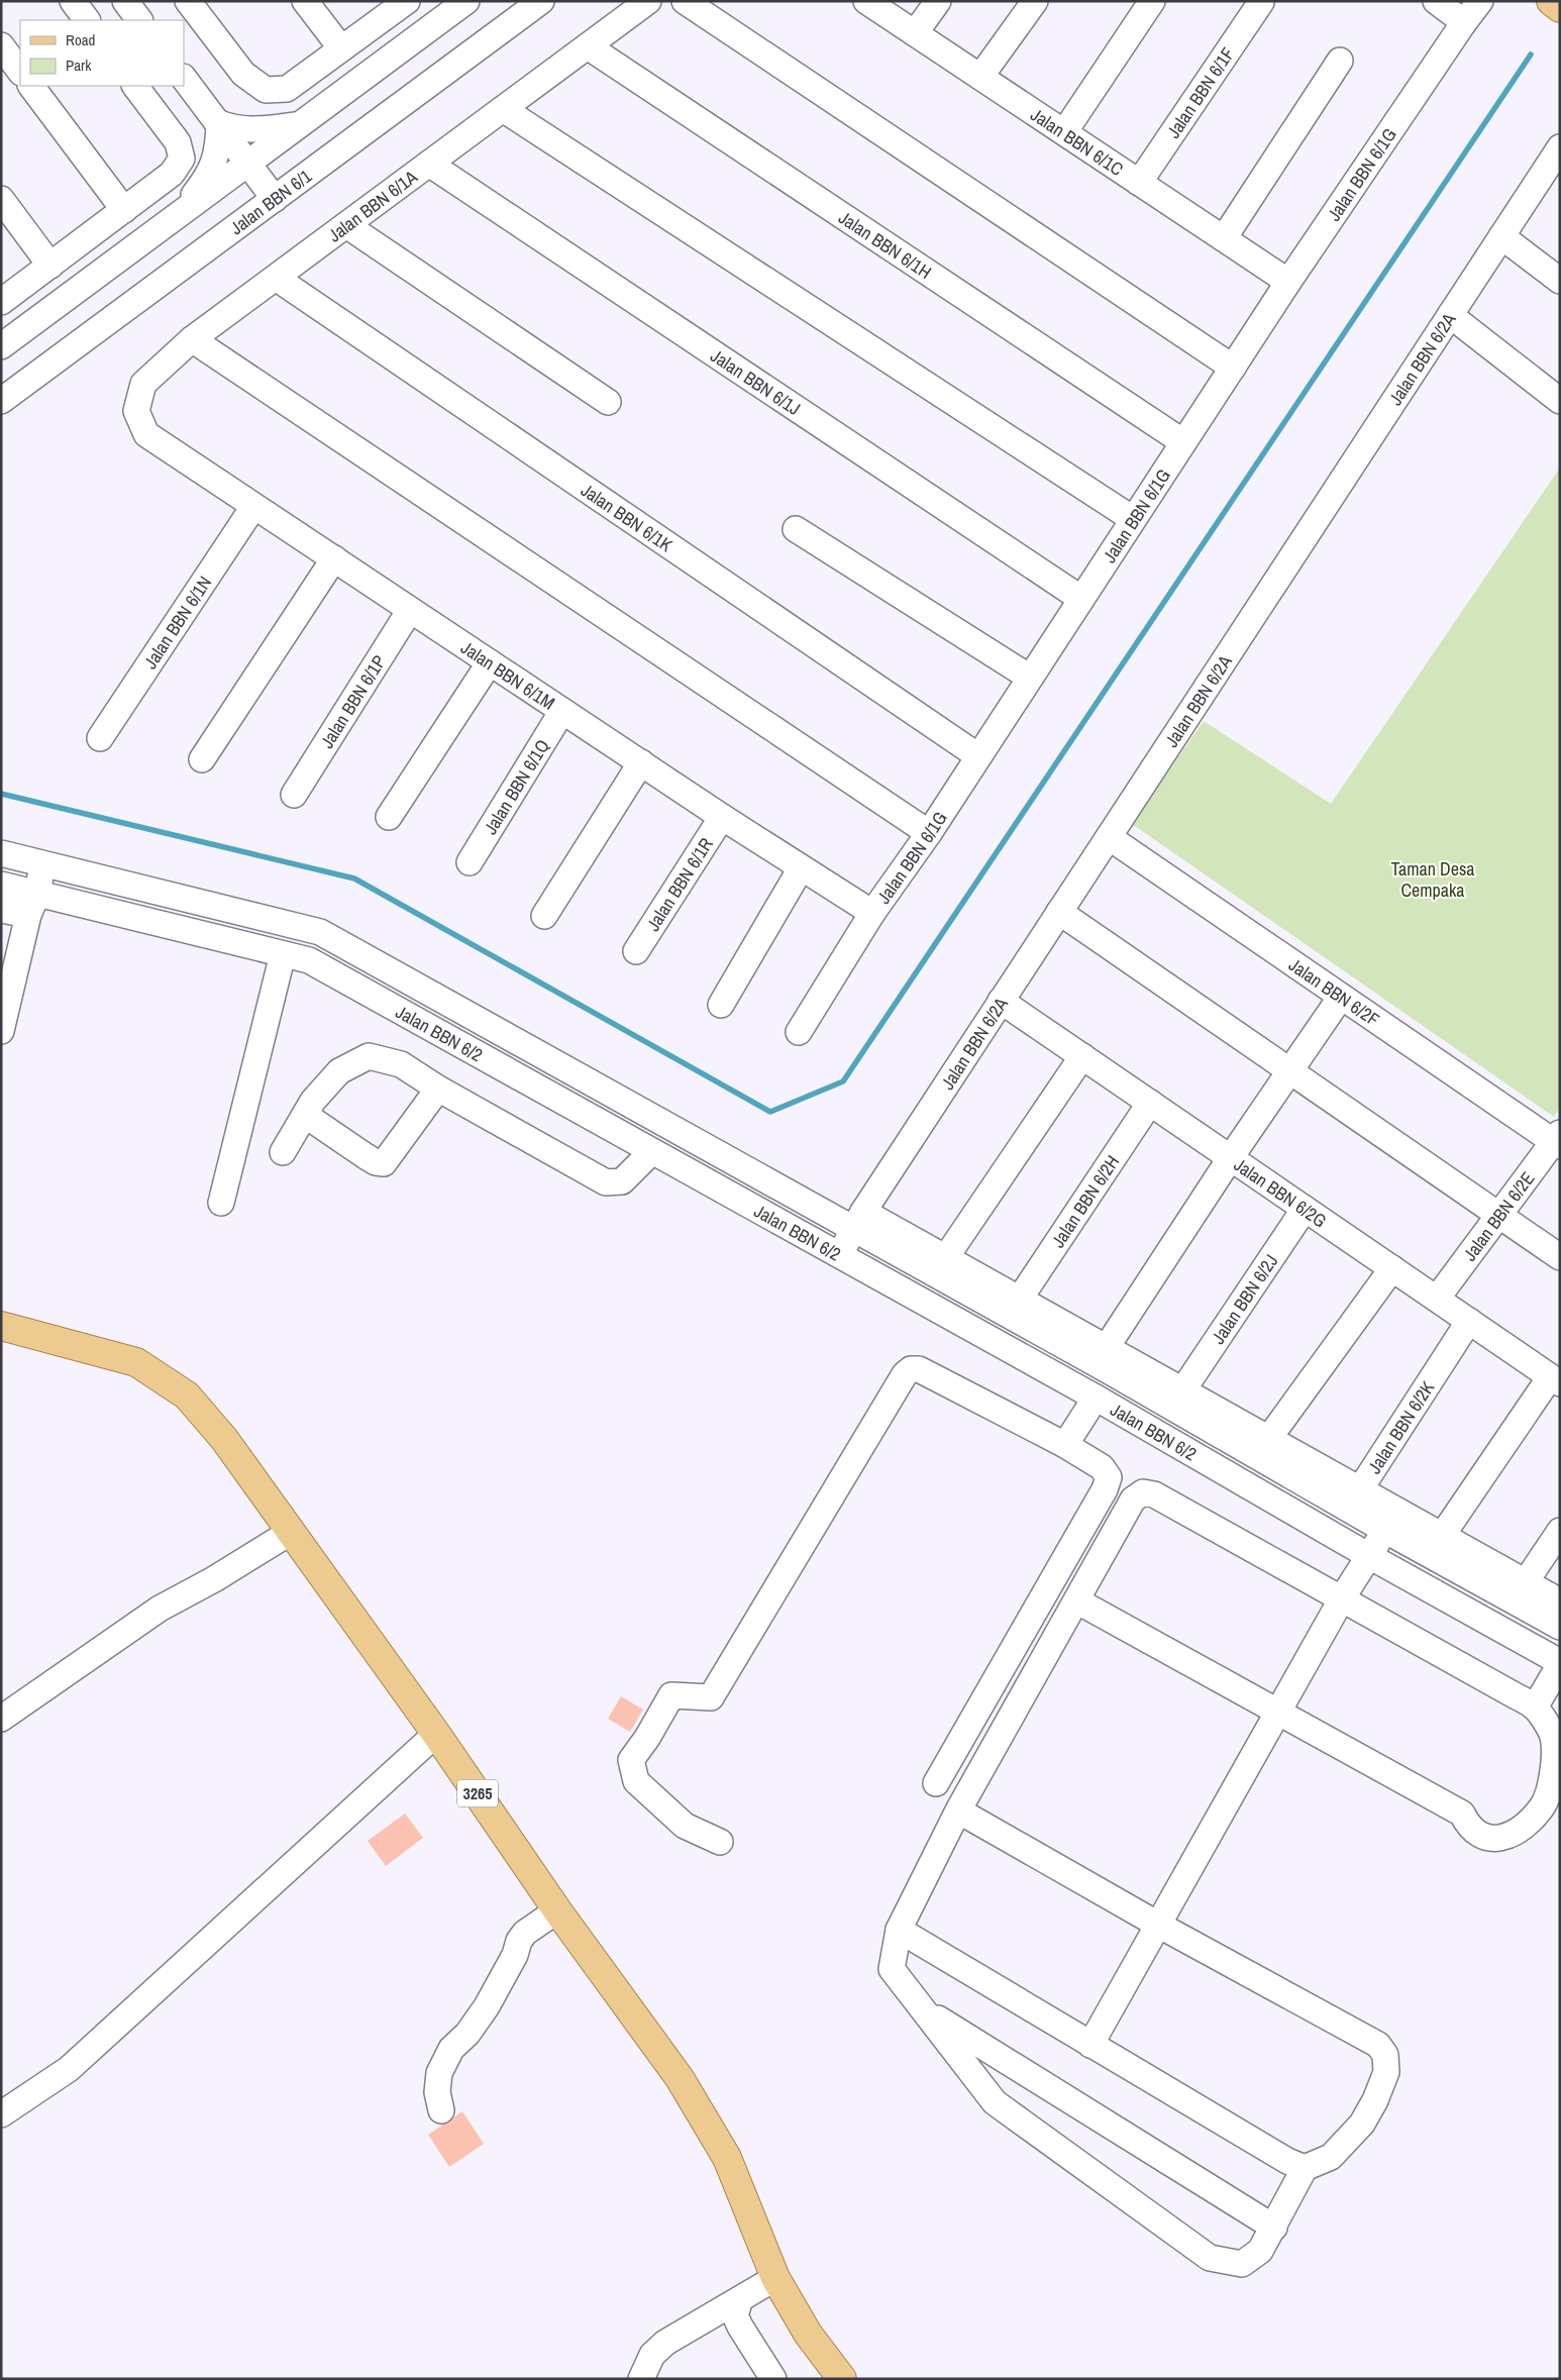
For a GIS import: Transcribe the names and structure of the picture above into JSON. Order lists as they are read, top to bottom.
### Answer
{
  "streets": {
    "main road": ["3265"],
    "street": [
      "Jalan BBN 6/1F",
      "Jalan BBN 6/1C",
      "Jalan BBN 6/1G",
      "Jalan BBN 6/1",
      "Jalan BBN 6/1A",
      "Jalan BBN 6/1H",
      "Jalan BBN 6/2A",
      "Jalan BBN 6/1J",
      "Jalan BBN 6/1K",
      "Jalan BBN 6/1N",
      "Jalan BBN 6/1M",
      "Jalan BBN 6/1P",
      "Jalan BBN 6/1Q",
      "Jalan BBN 6/1R",
      "Jalan BBN 6/2F",
      "Jalan BBN 6/2",
      "Jalan BBN 6/2G",
      "Jalan BBN 6/2H",
      "Jalan BBN 6/2E",
      "Jalan BBN 6/2J",
      "Jalan BBN 6/2K"
    ]
  },
  "crossings": [
    ["Jalan BBN 6/1F", "Jalan BBN 6/1C"],
    ["Jalan BBN 6/1C", "Jalan BBN 6/1G"],
    ["Jalan BBN 6/1G", "Jalan BBN 6/1H"],
    ["Jalan BBN 6/1G", "Jalan BBN 6/1J"],
    ["Jalan BBN 6/1G", "Jalan BBN 6/1K"],
    ["Jalan BBN 6/1G", "Jalan BBN 6/1M"],
    ["Jalan BBN 6/1A", "Jalan BBN 6/1H"],
    ["Jalan BBN 6/1A", "Jalan BBN 6/1J"],
    ["Jalan BBN 6/1A", "Jalan BBN 6/1K"],
    ["Jalan BBN 6/1A", "Jalan BBN 6/1M"],
    ["Jalan BBN 6/2A", "Jalan BBN 6/2F"],
    ["Jalan BBN 6/2A", "Jalan BBN 6/2"],
    ["Jalan BBN 6/2A", "Jalan BBN 6/2G"],
    ["Jalan BBN 6/1N", "Jalan BBN 6/1M"],
    ["Jalan BBN 6/1M", "Jalan BBN 6/1P"],
    ["Jalan BBN 6/1M", "Jalan BBN 6/1Q"],
    ["Jalan BBN 6/1M", "Jalan BBN 6/1R"],
    ["Jalan BBN 6/2F", "Jalan BBN 6/2E"],
    ["Jalan BBN 6/2", "Jalan BBN 6/2K"],
    ["Jalan BBN 6/2G", "Jalan BBN 6/2H"],
    ["Jalan BBN 6/2G", "Jalan BBN 6/2E"],
    ["Jalan BBN 6/2G", "Jalan BBN 6/2J"],
    ["Jalan BBN 6/2G", "Jalan BBN 6/2K"]
  ],
  "parks": ["Taman Desa Cempaka"],
  "legend": ["Road", "Park"]
}
